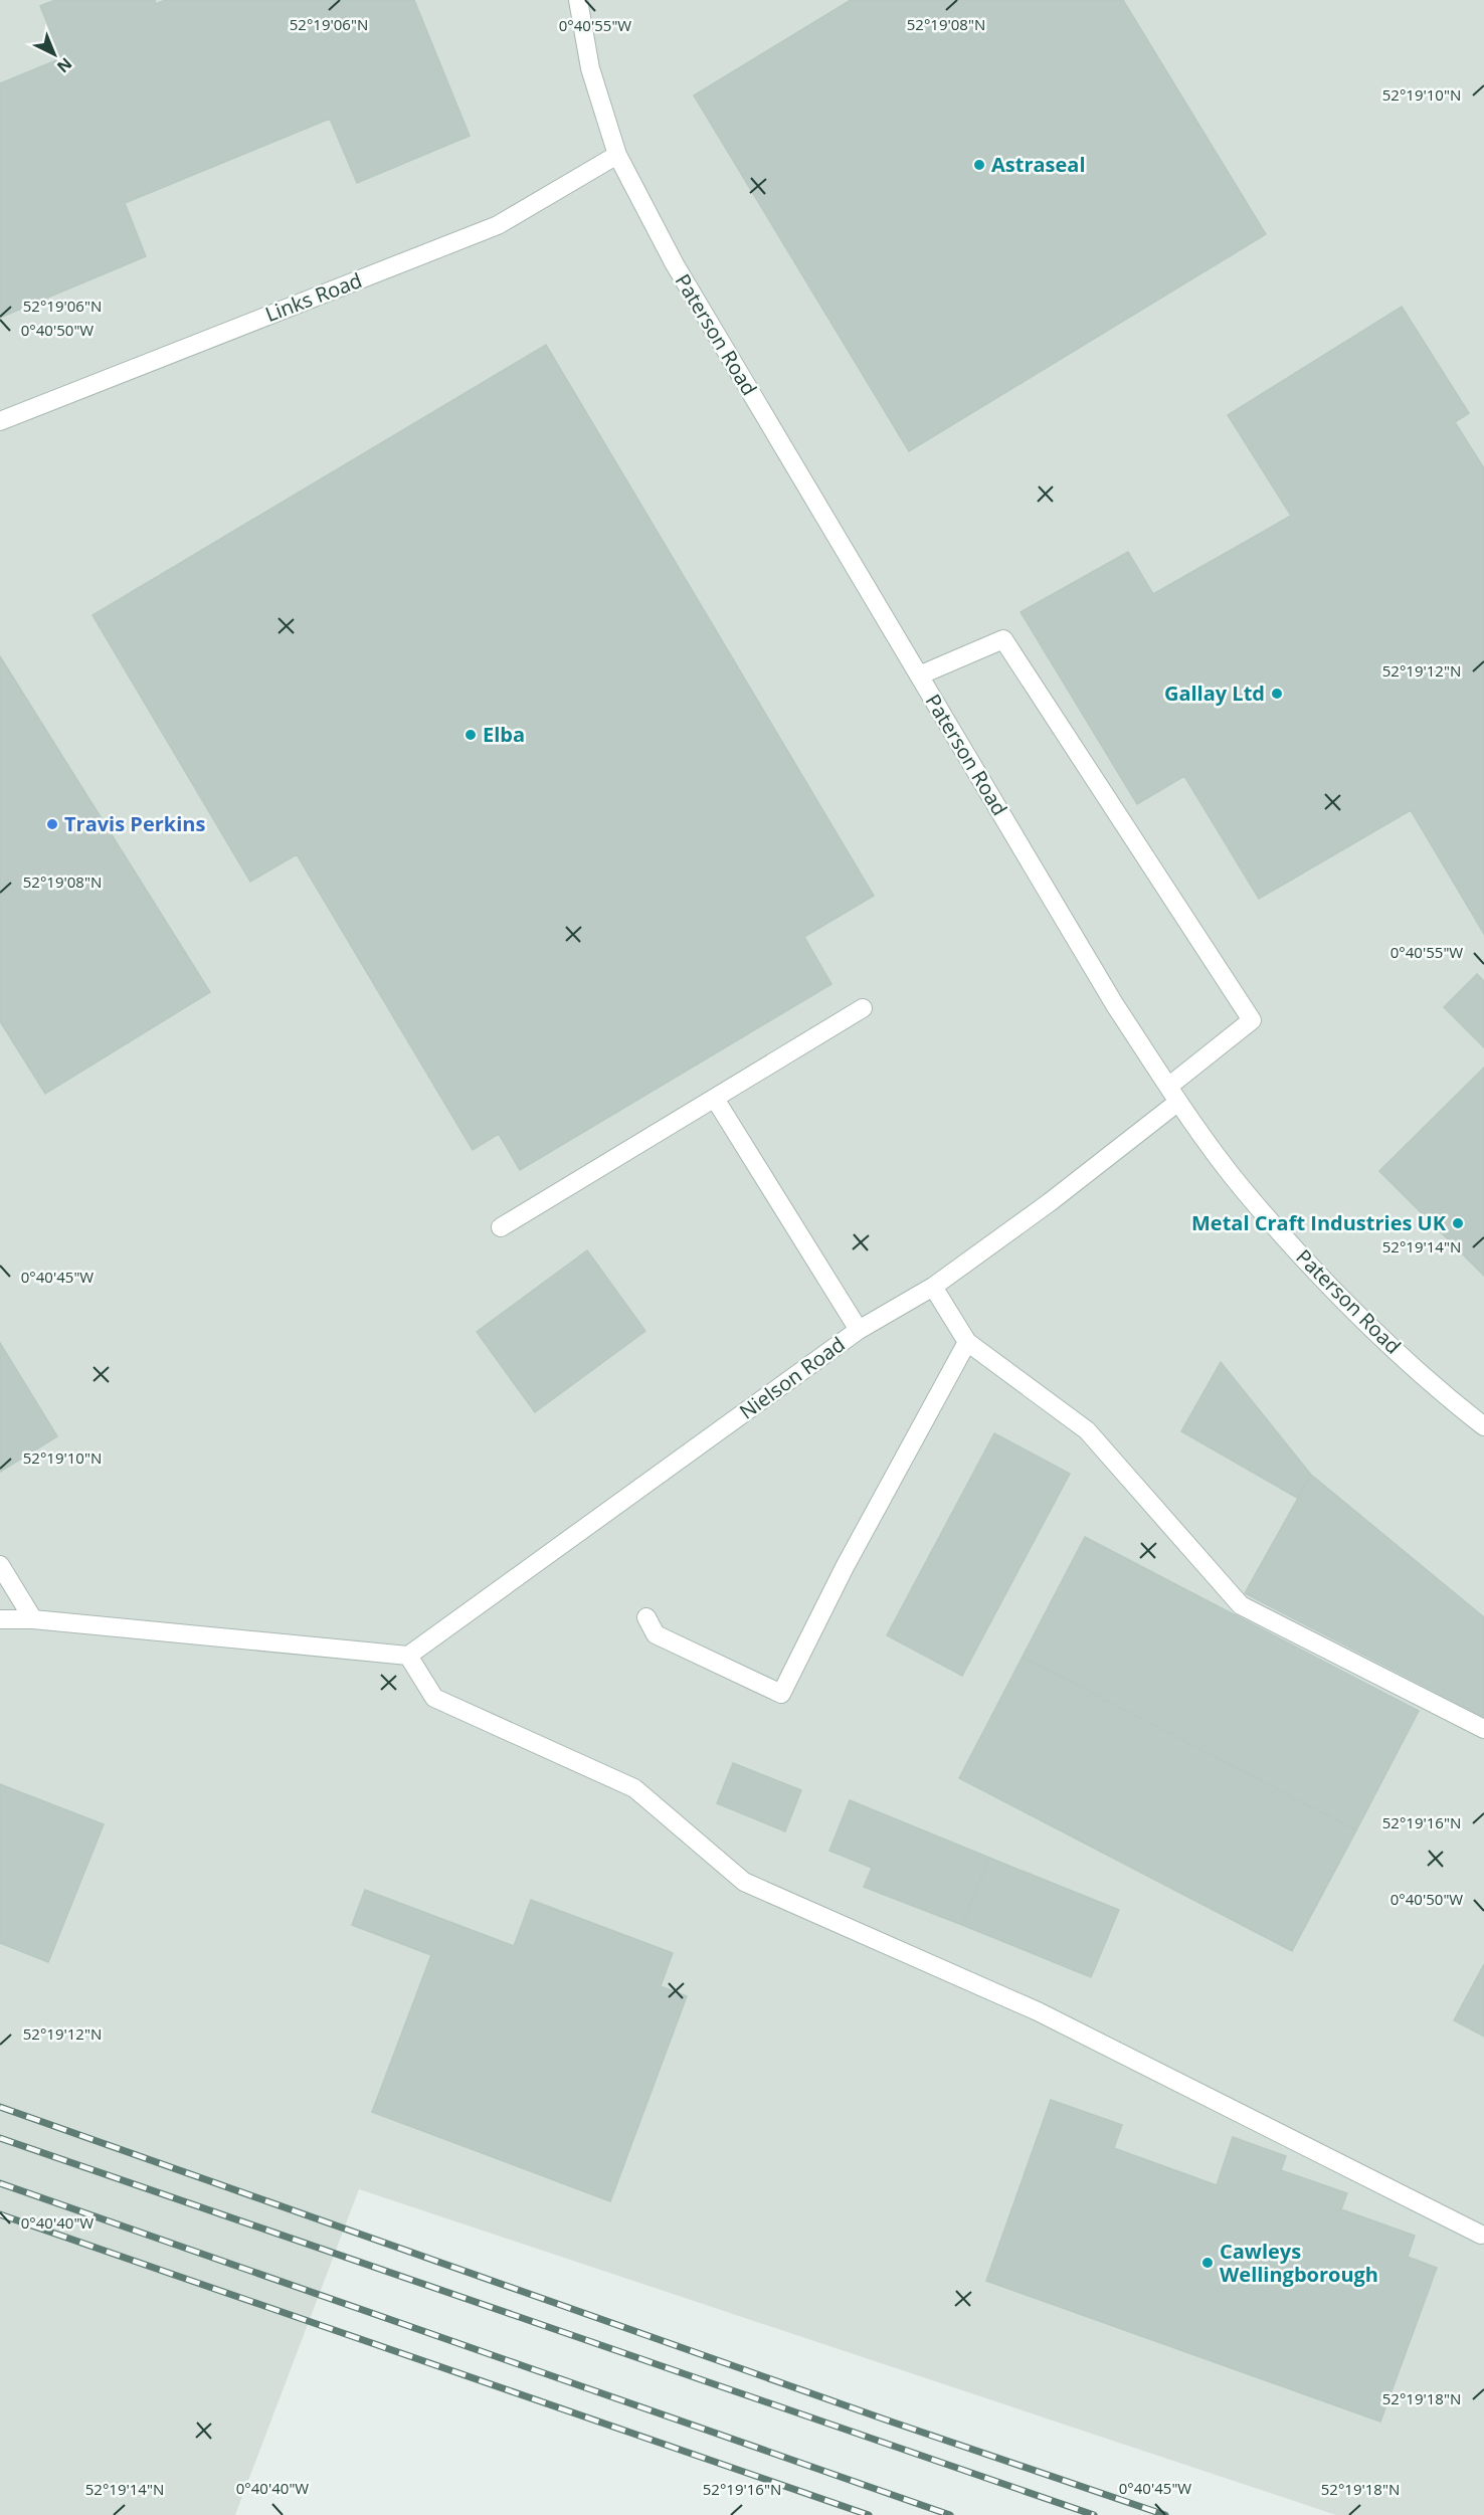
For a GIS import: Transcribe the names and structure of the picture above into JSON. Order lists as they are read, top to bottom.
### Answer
{
  "streets": {
    "street": ["Links Road", "Paterson Road", "Nielson Road"]
  },
  "crossings": [
    ["Links Road", "Paterson Road"],
    ["Paterson Road", "Nielson Road"]
  ],
  "places": [
    "Astraseal",
    "Gallay Ltd",
    "Elba",
    "Travis Perkins",
    "Metal Craft Industries UK",
    "Cawleys Wellingborough"
  ],
  "north": "bottom right",
  "coordinates": [
    "52°19'06\"N",
    "52°19'08\"N",
    "0°40'55\"W",
    "52°19'10\"N",
    "0°40'50\"W",
    "52°19'12\"N",
    "52°19'14\"N",
    "0°40'45\"W",
    "52°19'16\"N",
    "0°40'40\"W",
    "52°19'18\"N"
  ]
}
